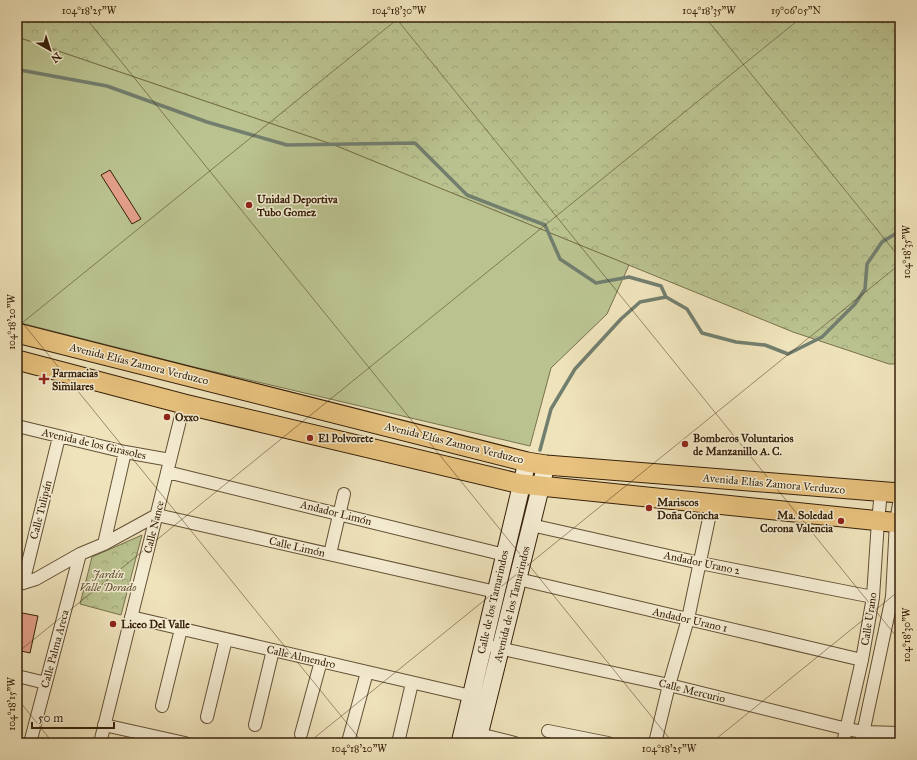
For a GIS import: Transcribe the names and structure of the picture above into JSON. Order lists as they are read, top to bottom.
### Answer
{
  "streets": {
    "main road": ["Avenida Elías Zamora Verduzco"],
    "street": [
      "Avenida de los Girasoles",
      "Calle Tulipán",
      "Andador Limón",
      "Calle Nance",
      "Calle Limón",
      "Andador Urano 2",
      "Calle de los Tamarindos",
      "Avenida de los Tamarindos",
      "Calle Urano",
      "Andador Urano 1",
      "Calle Palma Areca",
      "Calle Almendro",
      "Calle Mercurio"
    ]
  },
  "crossings": [
    ["Avenida Elías Zamora Verduzco", "Calle de los Tamarindos"],
    ["Avenida Elías Zamora Verduzco", "Avenida de los Tamarindos"],
    ["Avenida Elías Zamora Verduzco", "Calle Urano"],
    ["Avenida de los Girasoles", "Calle Tulipán"],
    ["Avenida de los Girasoles", "Calle Nance"],
    ["Andador Limón", "Calle Nance"],
    ["Andador Limón", "Calle de los Tamarindos"],
    ["Calle Nance", "Calle Limón"],
    ["Calle Nance", "Calle Almendro"],
    ["Calle Limón", "Calle de los Tamarindos"],
    ["Andador Urano 2", "Avenida de los Tamarindos"],
    ["Andador Urano 2", "Calle Urano"],
    ["Calle de los Tamarindos", "Calle Almendro"],
    ["Calle de los Tamarindos", "Calle Mercurio"],
    ["Avenida de los Tamarindos", "Andador Urano 1"],
    ["Avenida de los Tamarindos", "Calle Mercurio"],
    ["Calle Urano", "Andador Urano 1"],
    ["Calle Urano", "Calle Mercurio"]
  ],
  "parks": ["Jardín Valle Dorado"],
  "places": {
    "other": [
      "Unidad Deportiva Tubo Gomez",
      "Oxxo",
      "El Polvorete",
      "Bomberos Voluntarios de Manzanillo A. C.",
      "Mariscos Doña Concha",
      "Ma. Soledad Corona Valencia",
      "Liceo Del Valle"
    ],
    "health": ["Farmacias Similares"]
  },
  "scale_bar": "50 m",
  "north": "bottom right",
  "coordinates": [
    "104°18'25\"W",
    "104°18'30\"W",
    "104°18'35\"W",
    "19°06'05\"N",
    "104°18'20\"W",
    "104°18'15\"W"
  ]
}
